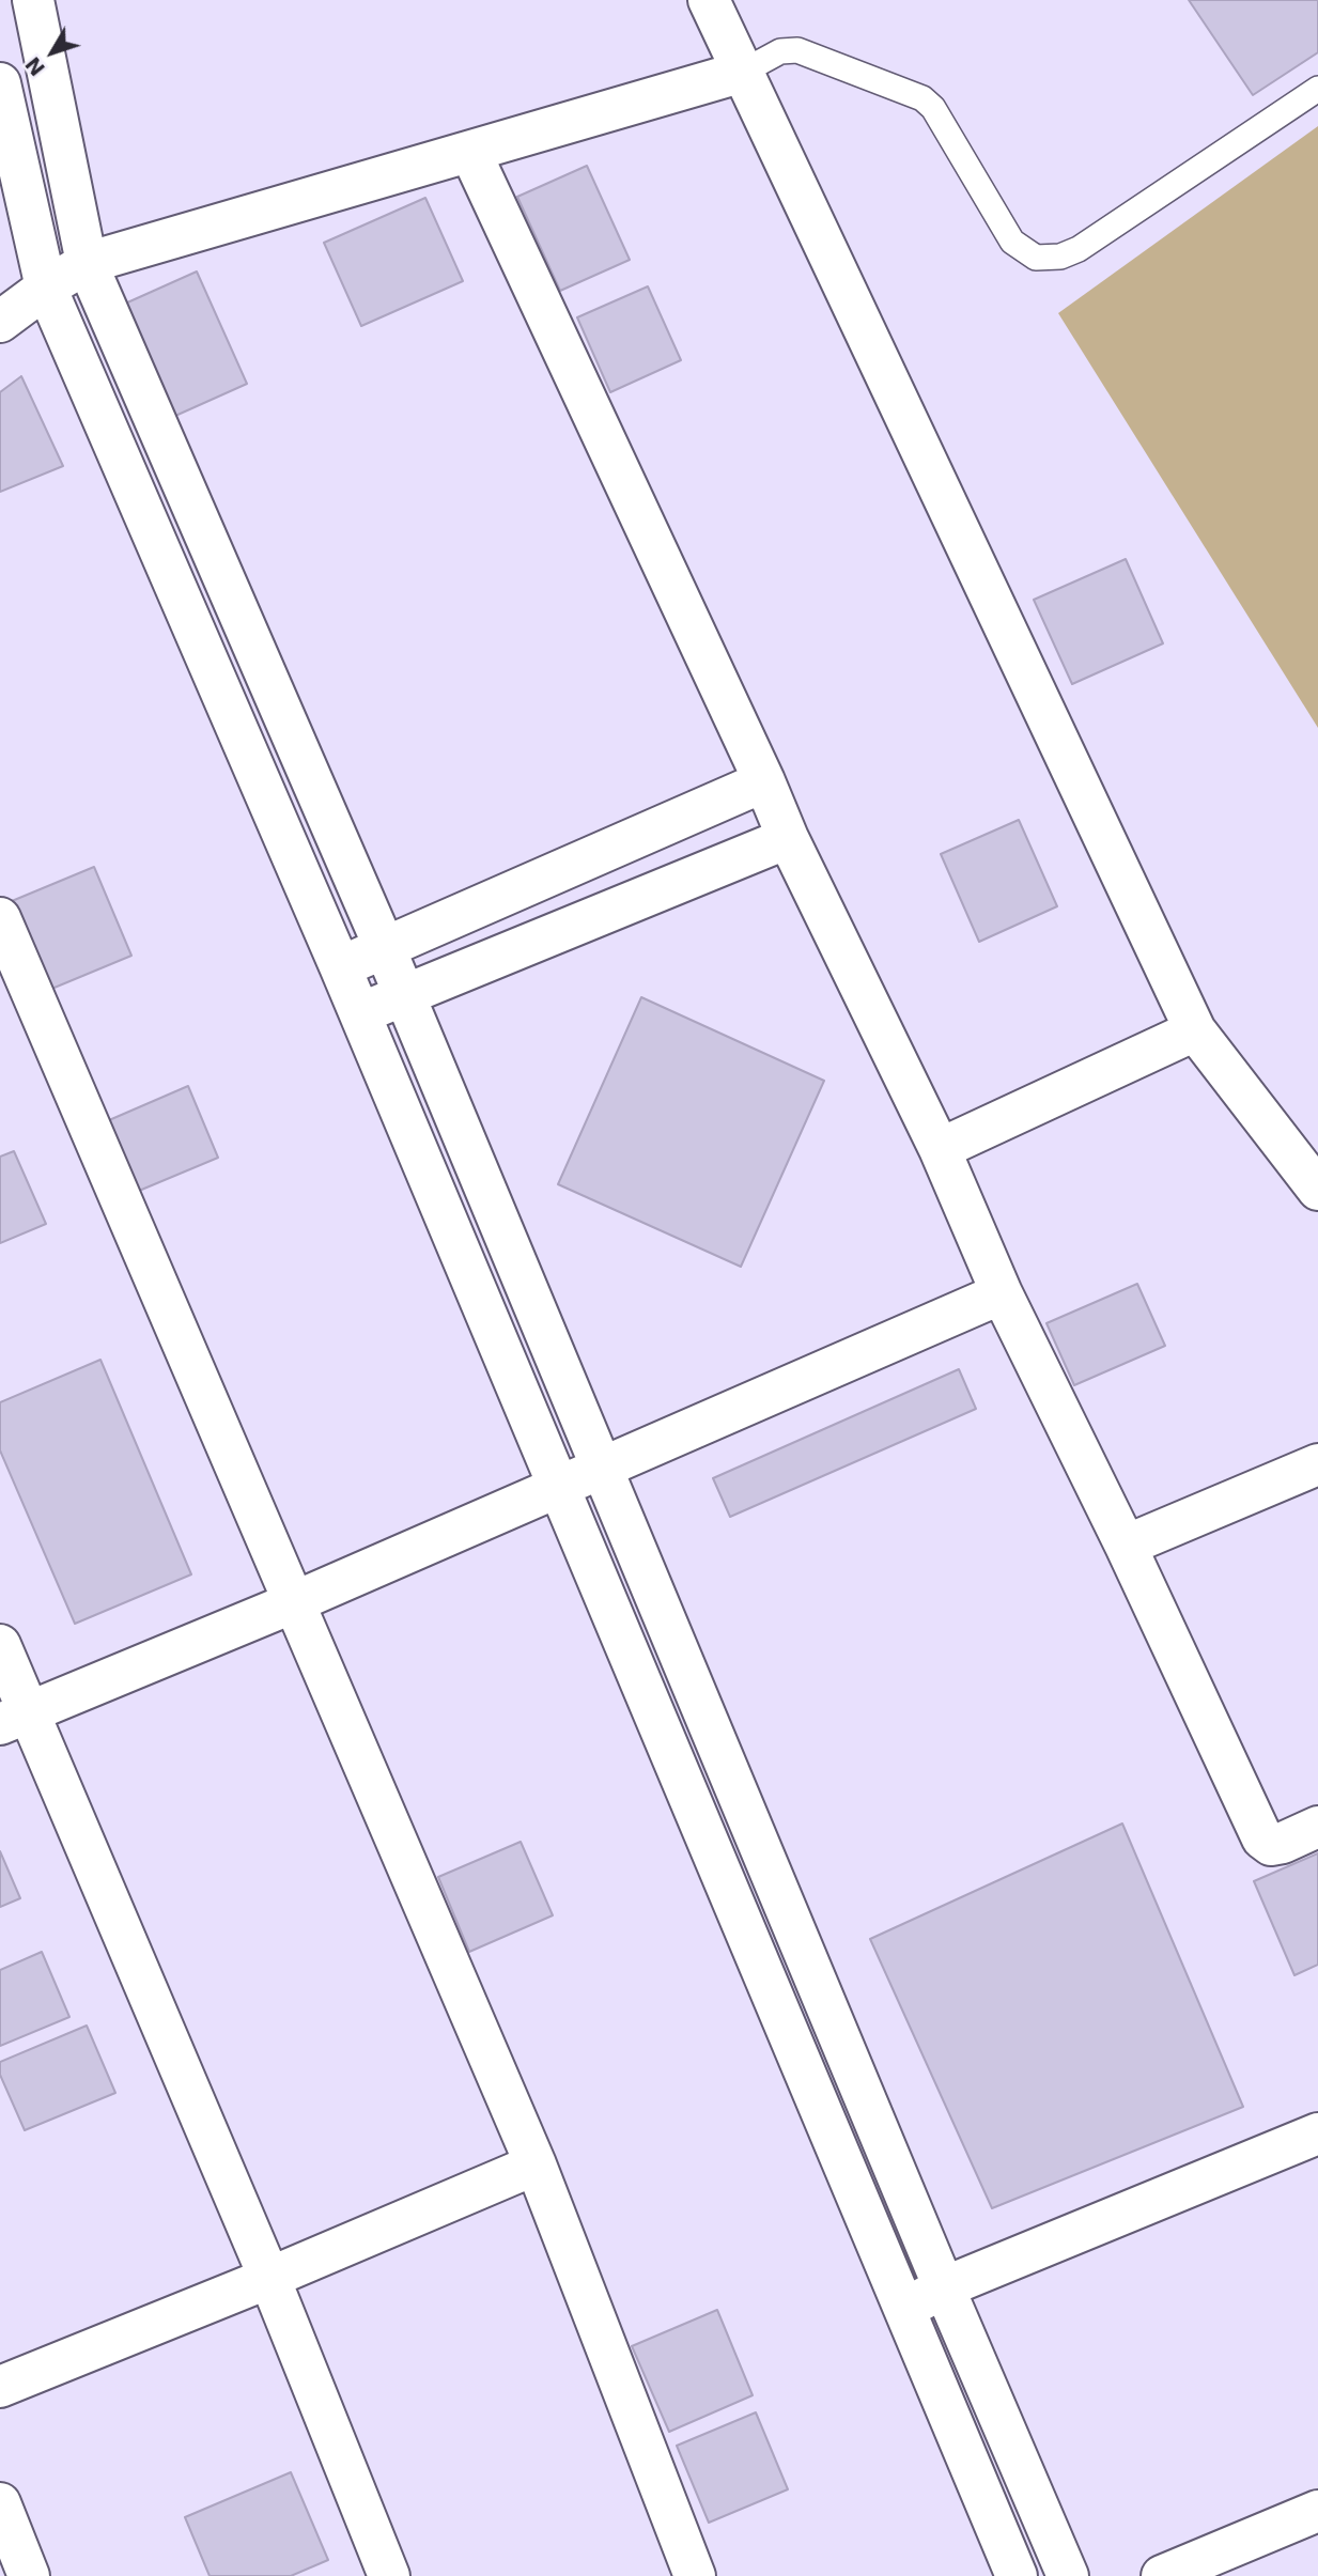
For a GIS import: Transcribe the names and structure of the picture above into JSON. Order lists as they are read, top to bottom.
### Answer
{
  "north": "bottom left"
}
